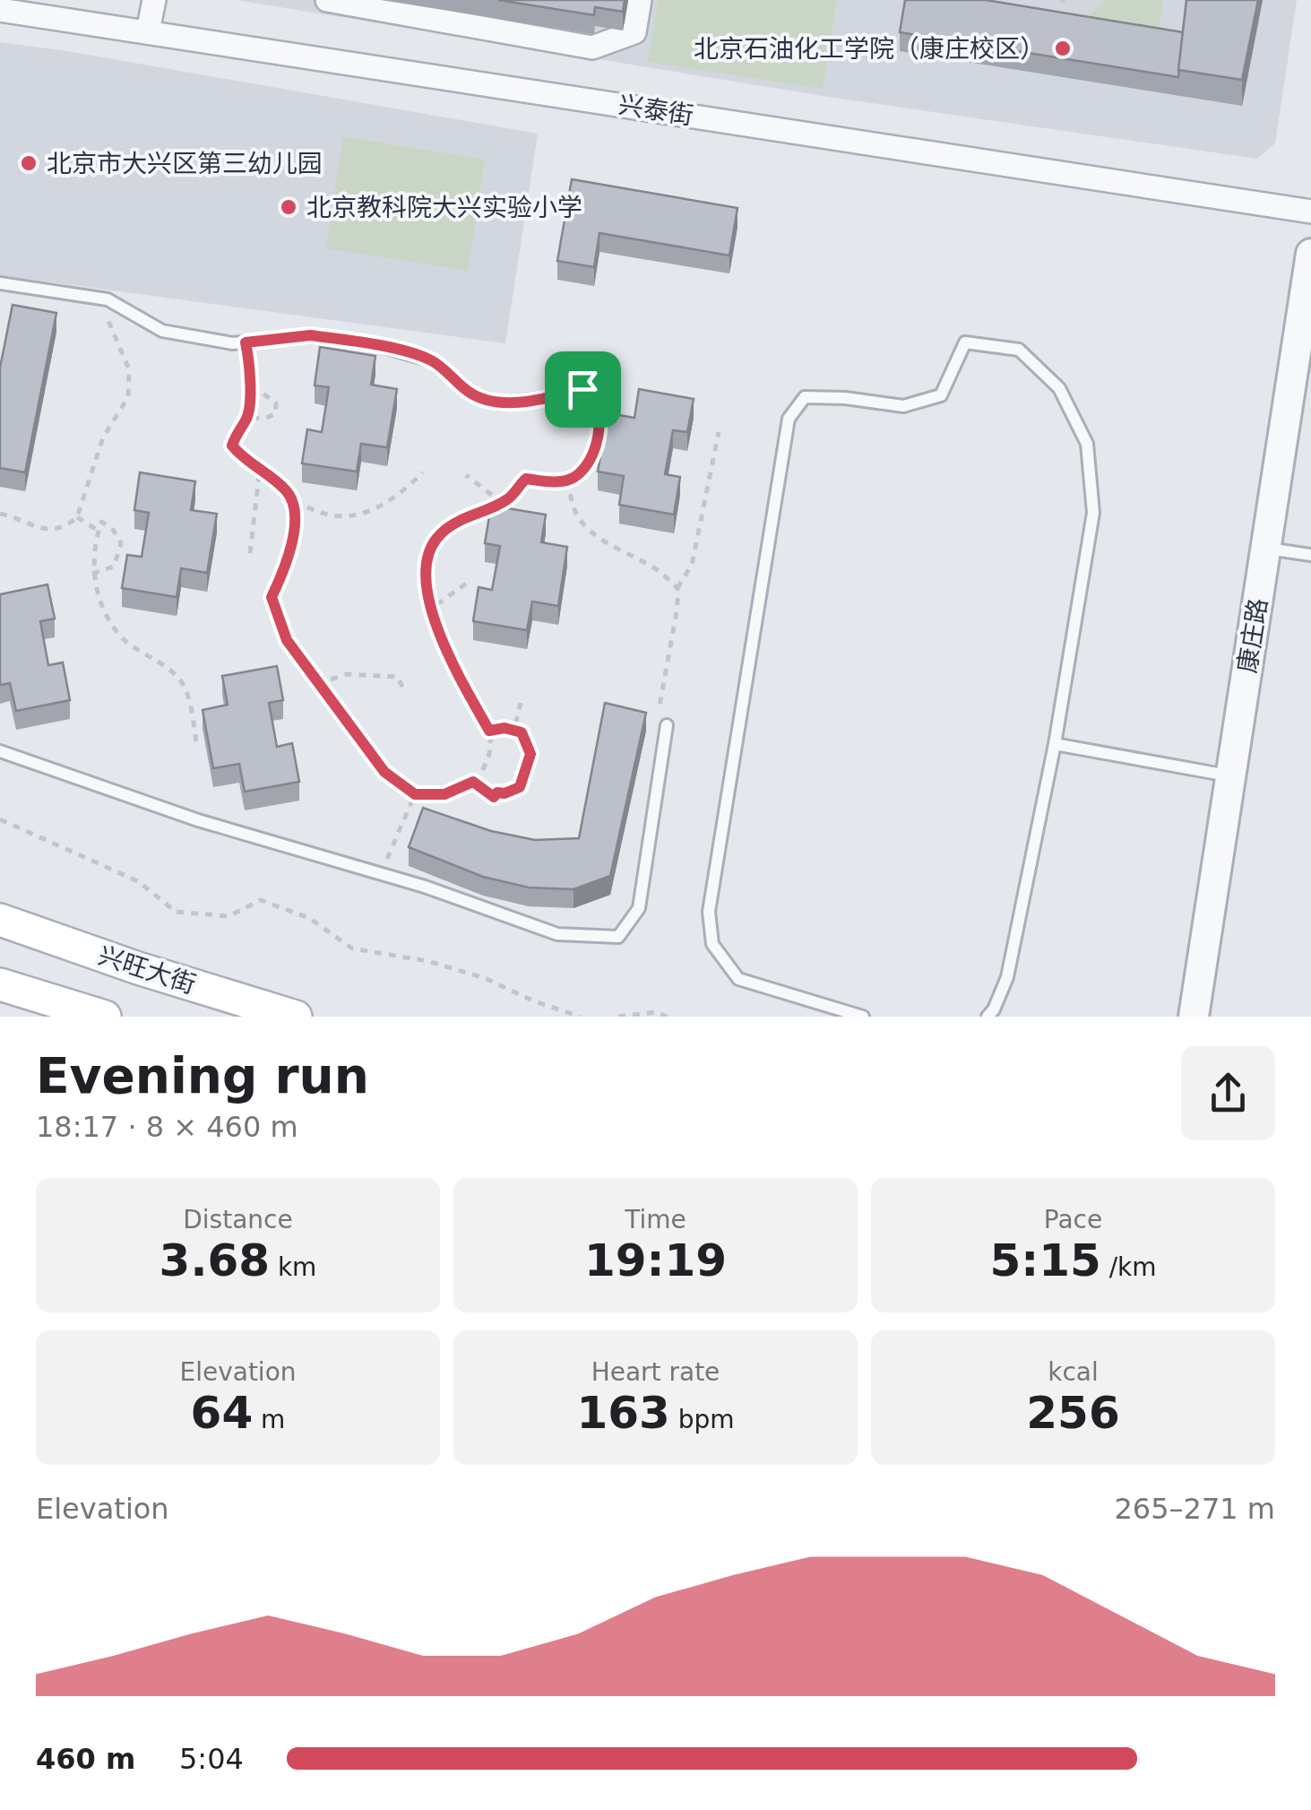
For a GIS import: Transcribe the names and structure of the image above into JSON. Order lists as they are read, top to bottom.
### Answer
{
  "streets": {
    "main road": ["兴旺大街"],
    "street": ["兴泰街", "康庄路"]
  },
  "places": ["北京石油化工学院（康庄校区）", "北京市大兴区第三幼儿园", "北京教科院大兴实验小学"],
  "page": {
    "heading": ["Evening run", "18:17 · 8 × 460 m"],
    "stats": [
      ["Distance", "3.68 km"],
      ["Time", "19:19"],
      ["Pace", "5:15 /km"],
      ["Elevation", "64 m"],
      ["Heart rate", "163 bpm"],
      ["kcal", "256"]
    ],
    "chart": ["Elevation", "265–271 m"],
    "list": [
      {
        "name": "460 m",
        "note": "5:04"
      }
    ]
  }
}
